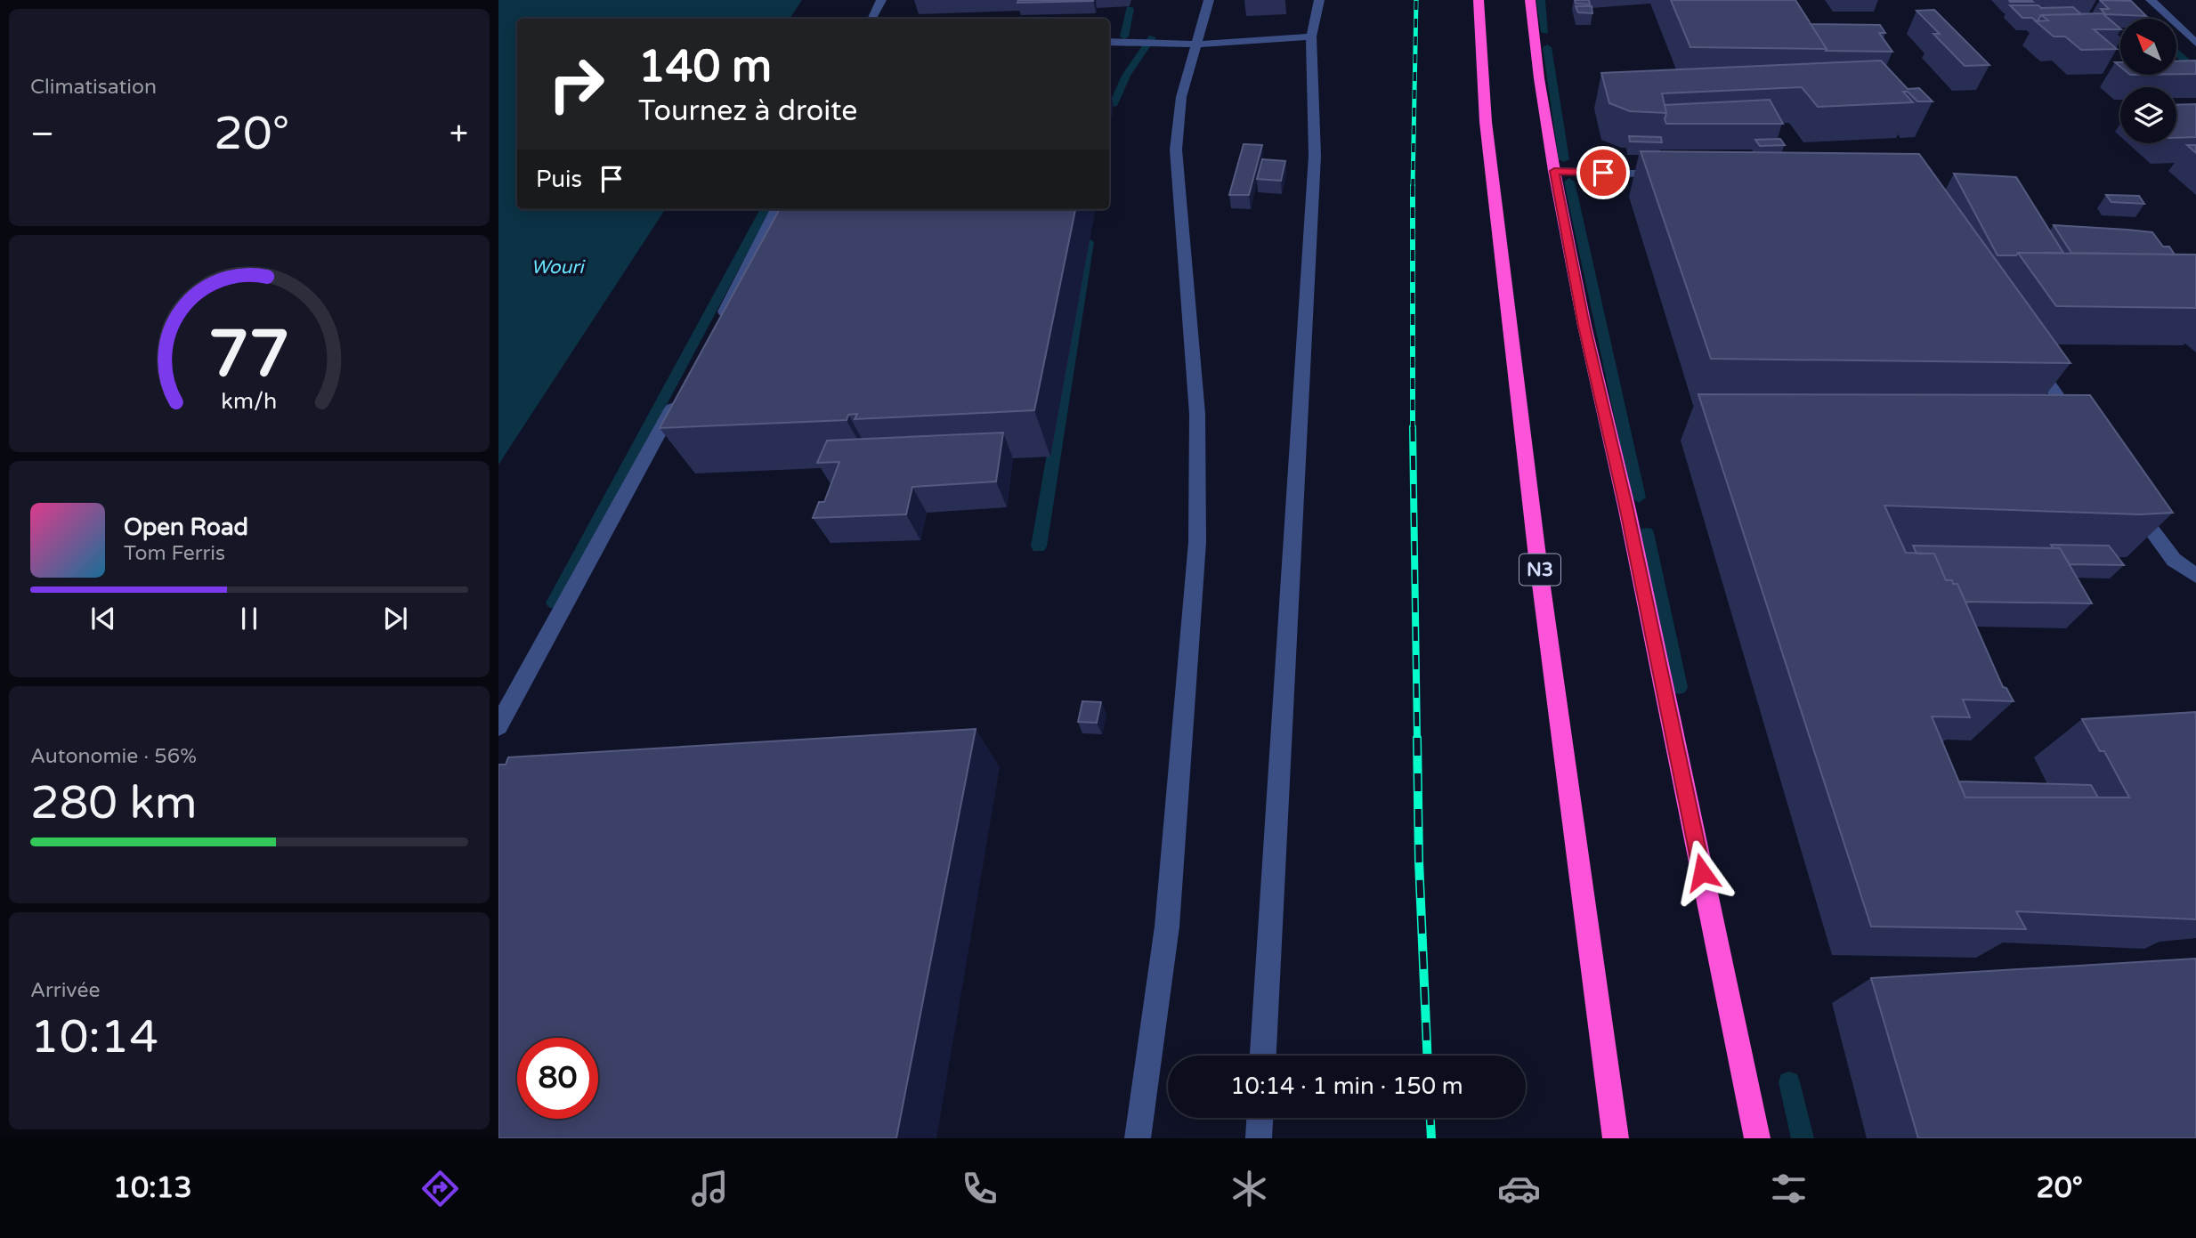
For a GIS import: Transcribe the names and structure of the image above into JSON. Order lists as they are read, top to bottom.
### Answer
{
  "streets": {
    "highway": ["N3"]
  },
  "water": ["Wouri"],
  "north": "top left",
  "page": {
    "tile": [
      "Climatisation",
      ["Autonomie · 56%", "280 km"],
      ["Arrivée", "10:14"]
    ],
    "turn": ["140 m", "Tournez à droite"],
    "heat": ["−", "20°", "+"],
    "then": "Puis",
    "song": ["Open Road", "Tom Ferris"],
    "limit": "80",
    "trip": "10:14 · 1 min · 150 m",
    "tabs": ["10:13", "20°"],
    "gauge": ["77", "km/h"]
  }
}
